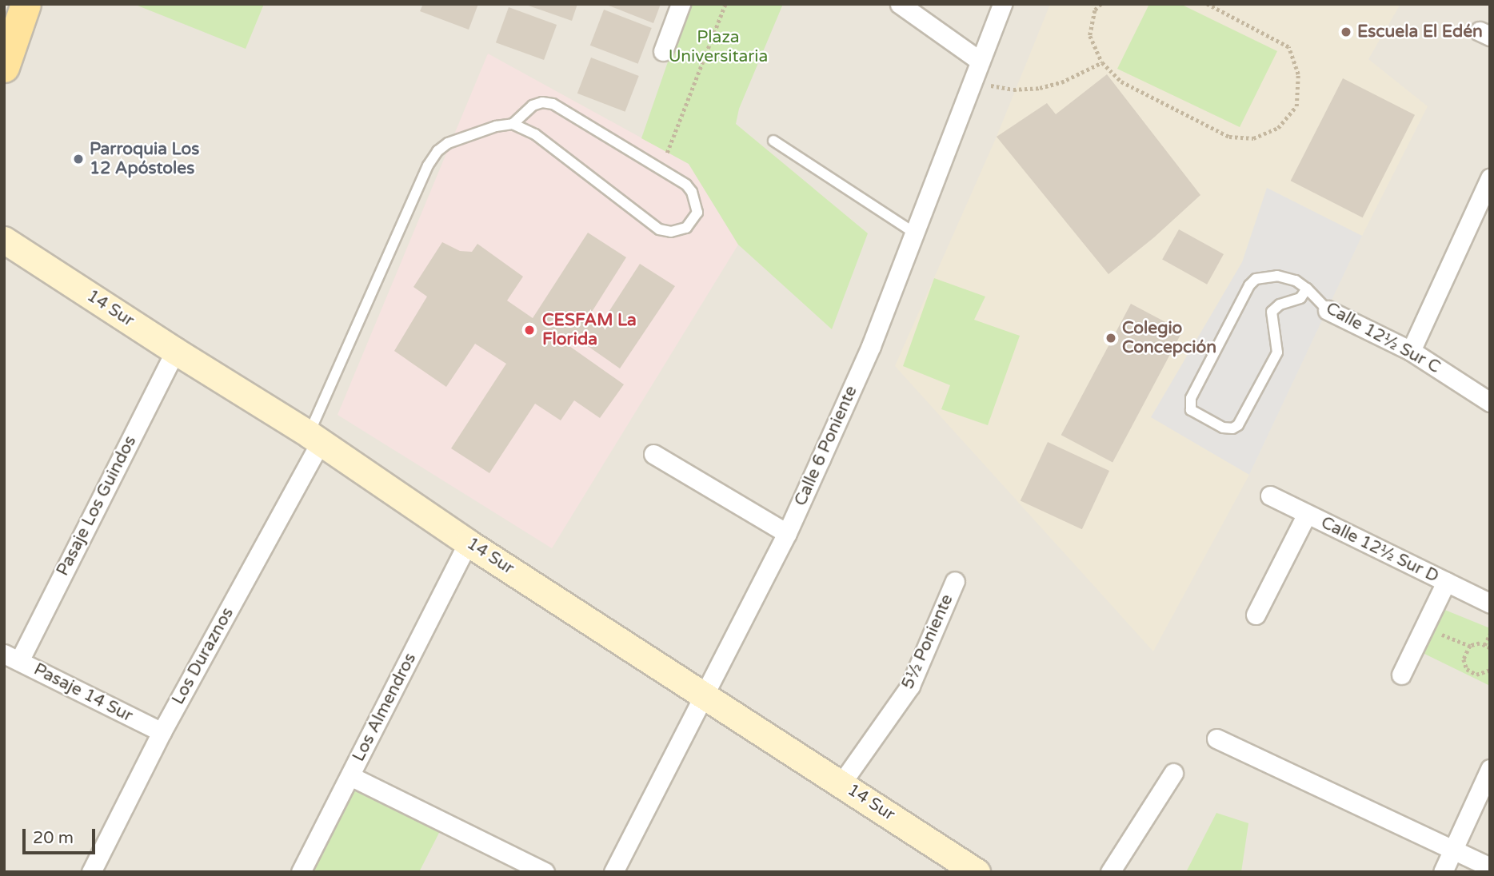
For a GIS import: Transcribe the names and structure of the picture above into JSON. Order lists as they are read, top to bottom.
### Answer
{
  "streets": {
    "street": [
      "14 Sur",
      "Calle 12½ Sur C",
      "Calle 6 Poniente",
      "Pasaje Los Guindos",
      "Calle 12½ Sur D",
      "5½ Poniente",
      "Los Duraznos",
      "Pasaje 14 Sur",
      "Los Almendros"
    ]
  },
  "crossings": [
    ["14 Sur", "Calle 6 Poniente"],
    ["14 Sur", "Pasaje Los Guindos"],
    ["14 Sur", "5½ Poniente"],
    ["14 Sur", "Los Duraznos"],
    ["14 Sur", "Los Almendros"],
    ["Pasaje Los Guindos", "Pasaje 14 Sur"],
    ["Los Duraznos", "Pasaje 14 Sur"]
  ],
  "parks": ["Plaza Universitaria"],
  "places": [
    "Escuela El Edén",
    "Parroquia Los 12 Apóstoles",
    "CESFAM La Florida",
    "Colegio Concepción"
  ],
  "scale_bar": "20 m"
}
